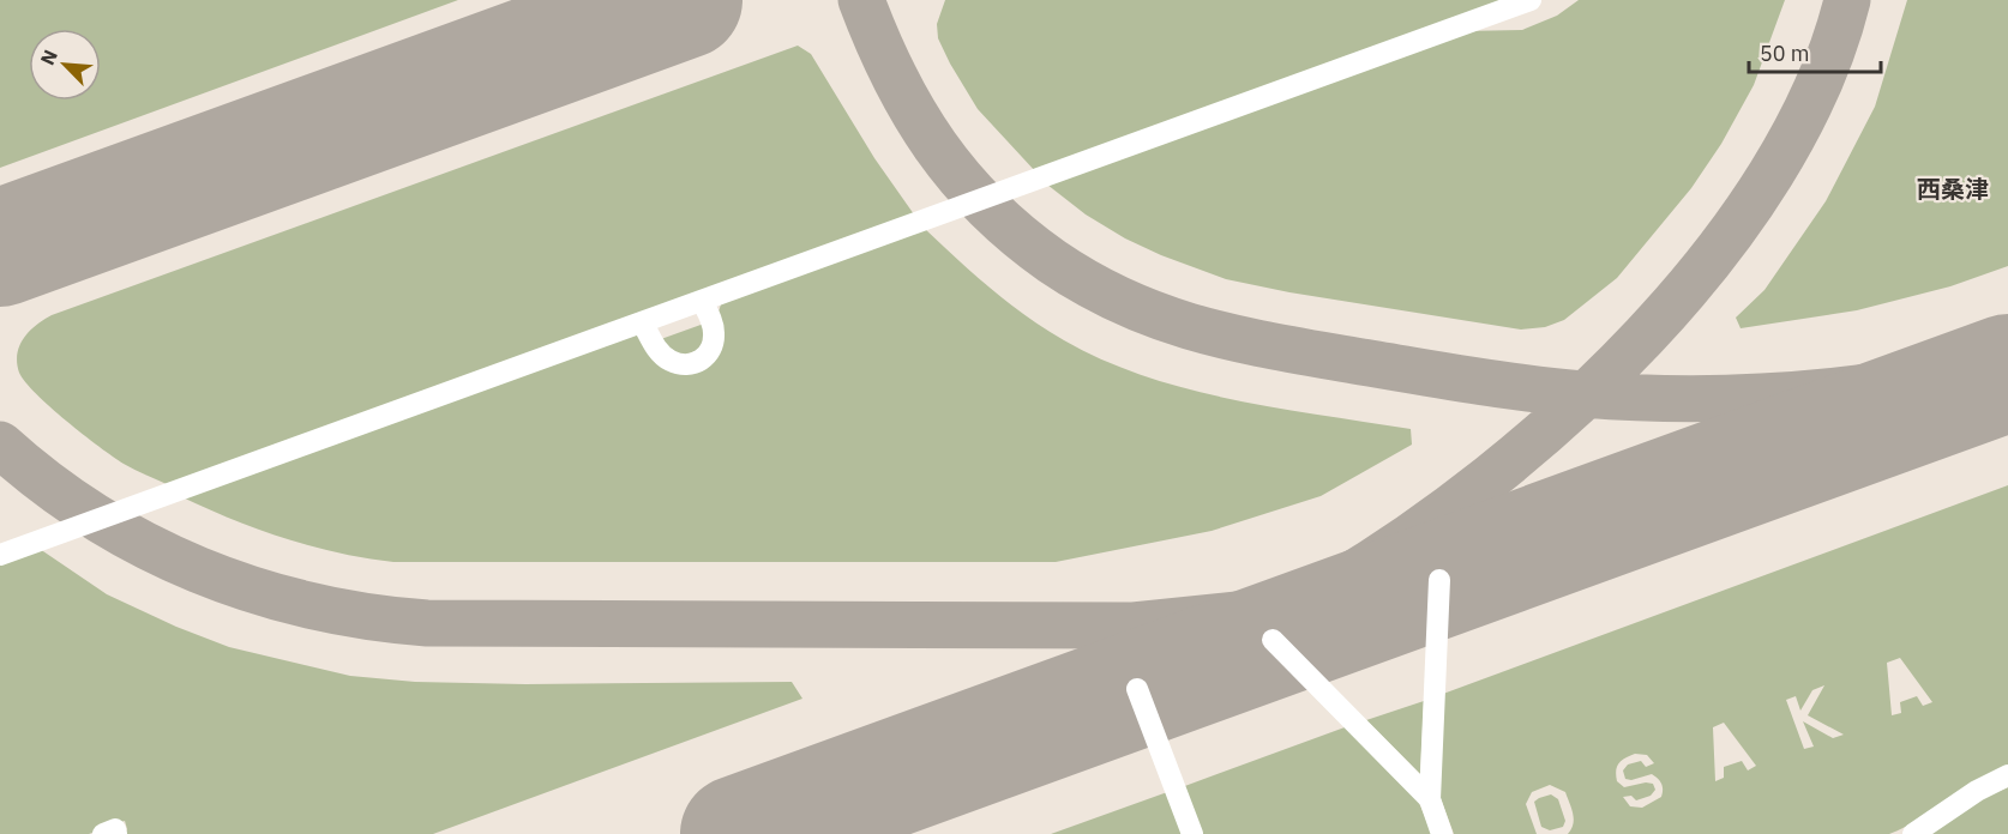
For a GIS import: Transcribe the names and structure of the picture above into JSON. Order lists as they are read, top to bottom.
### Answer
{
  "districts": ["西桑津"],
  "scale_bar": "50 m",
  "north": "top left"
}
